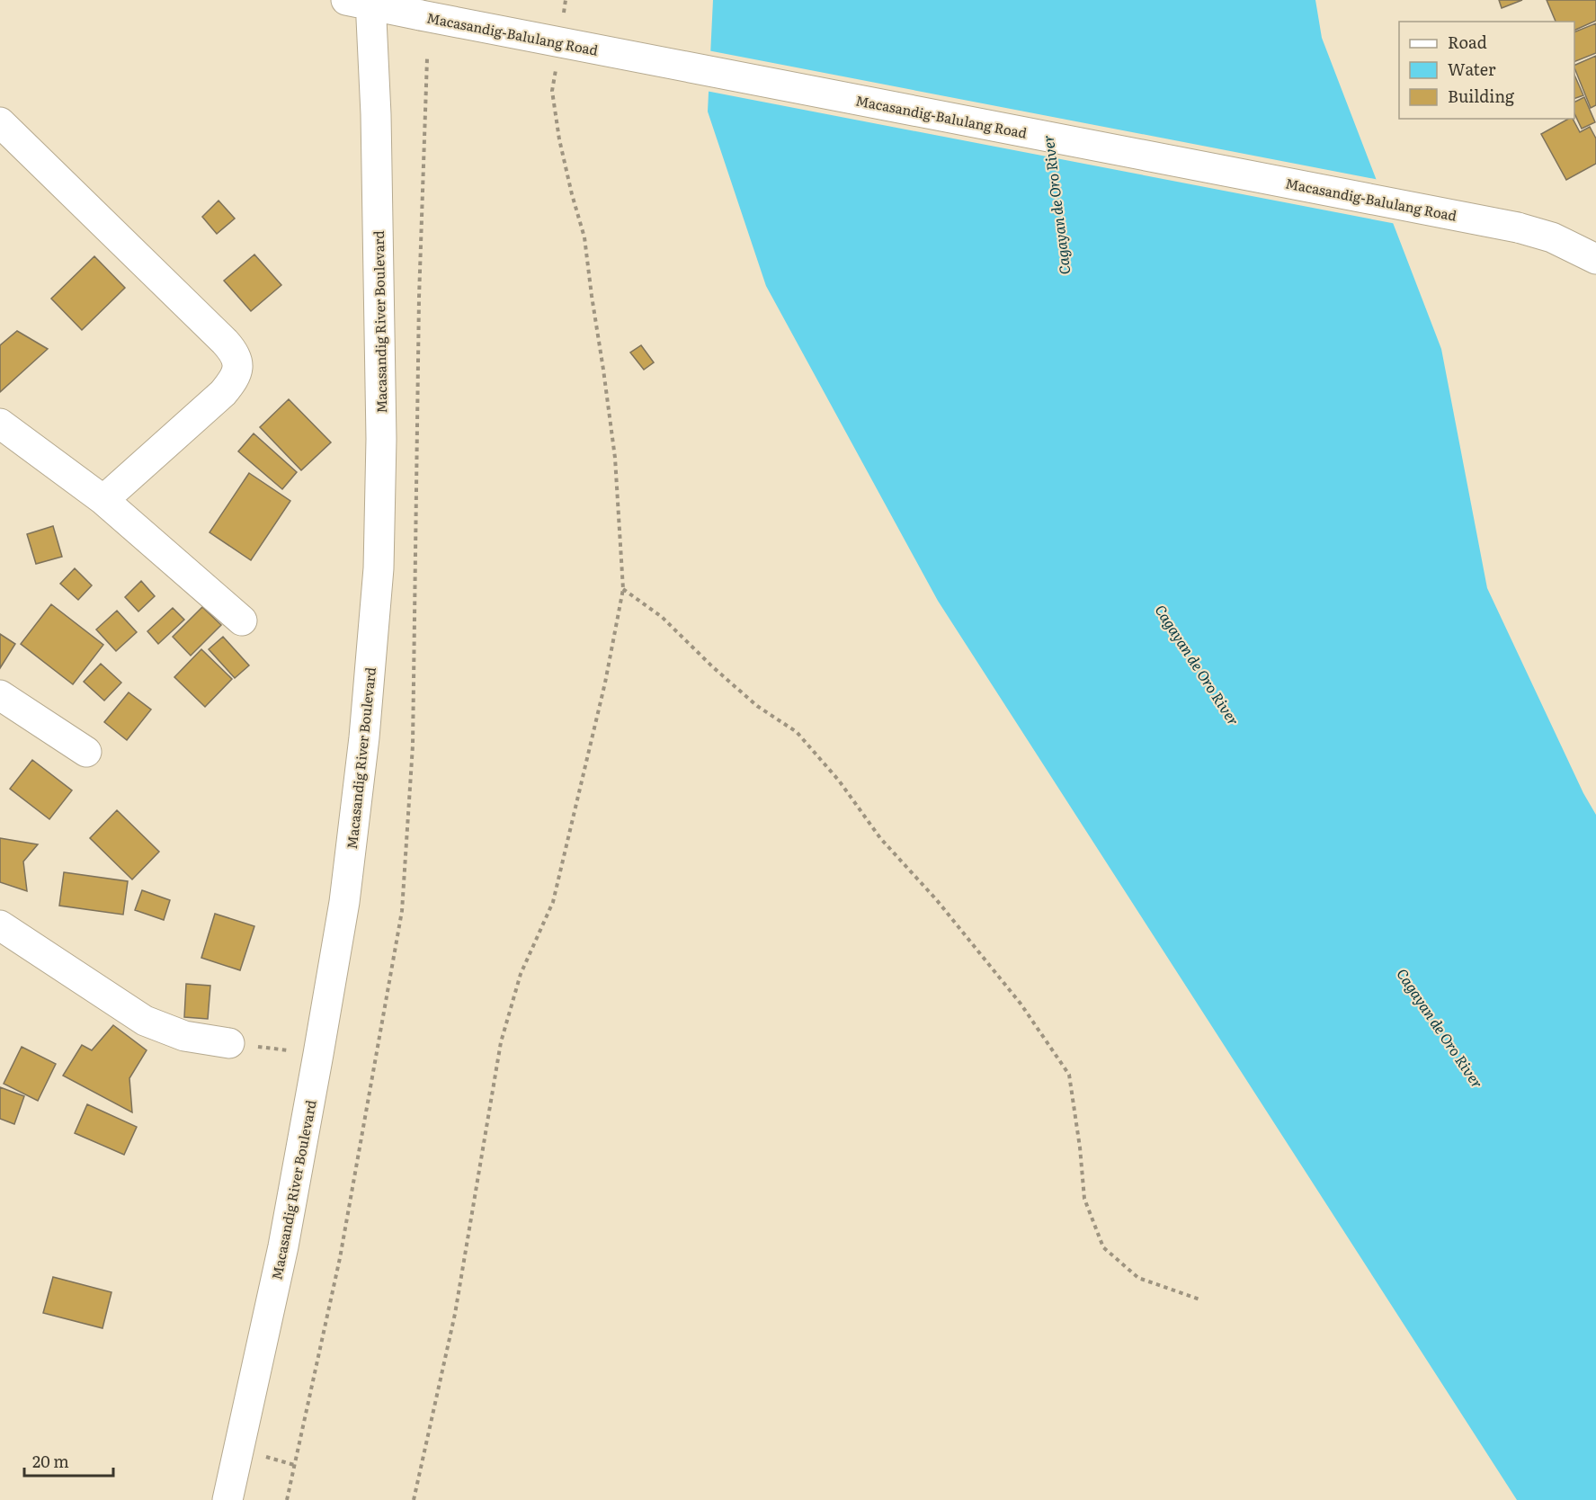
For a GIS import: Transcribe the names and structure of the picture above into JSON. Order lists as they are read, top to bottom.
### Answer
{
  "streets": {
    "street": ["Macasandig-Balulang Road", "Macasandig River Boulevard"]
  },
  "crossings": [
    ["Macasandig-Balulang Road", "Macasandig River Boulevard"]
  ],
  "water": ["Cagayan de Oro River"],
  "legend": ["Road", "Water", "Building"],
  "scale_bar": "20 m"
}
